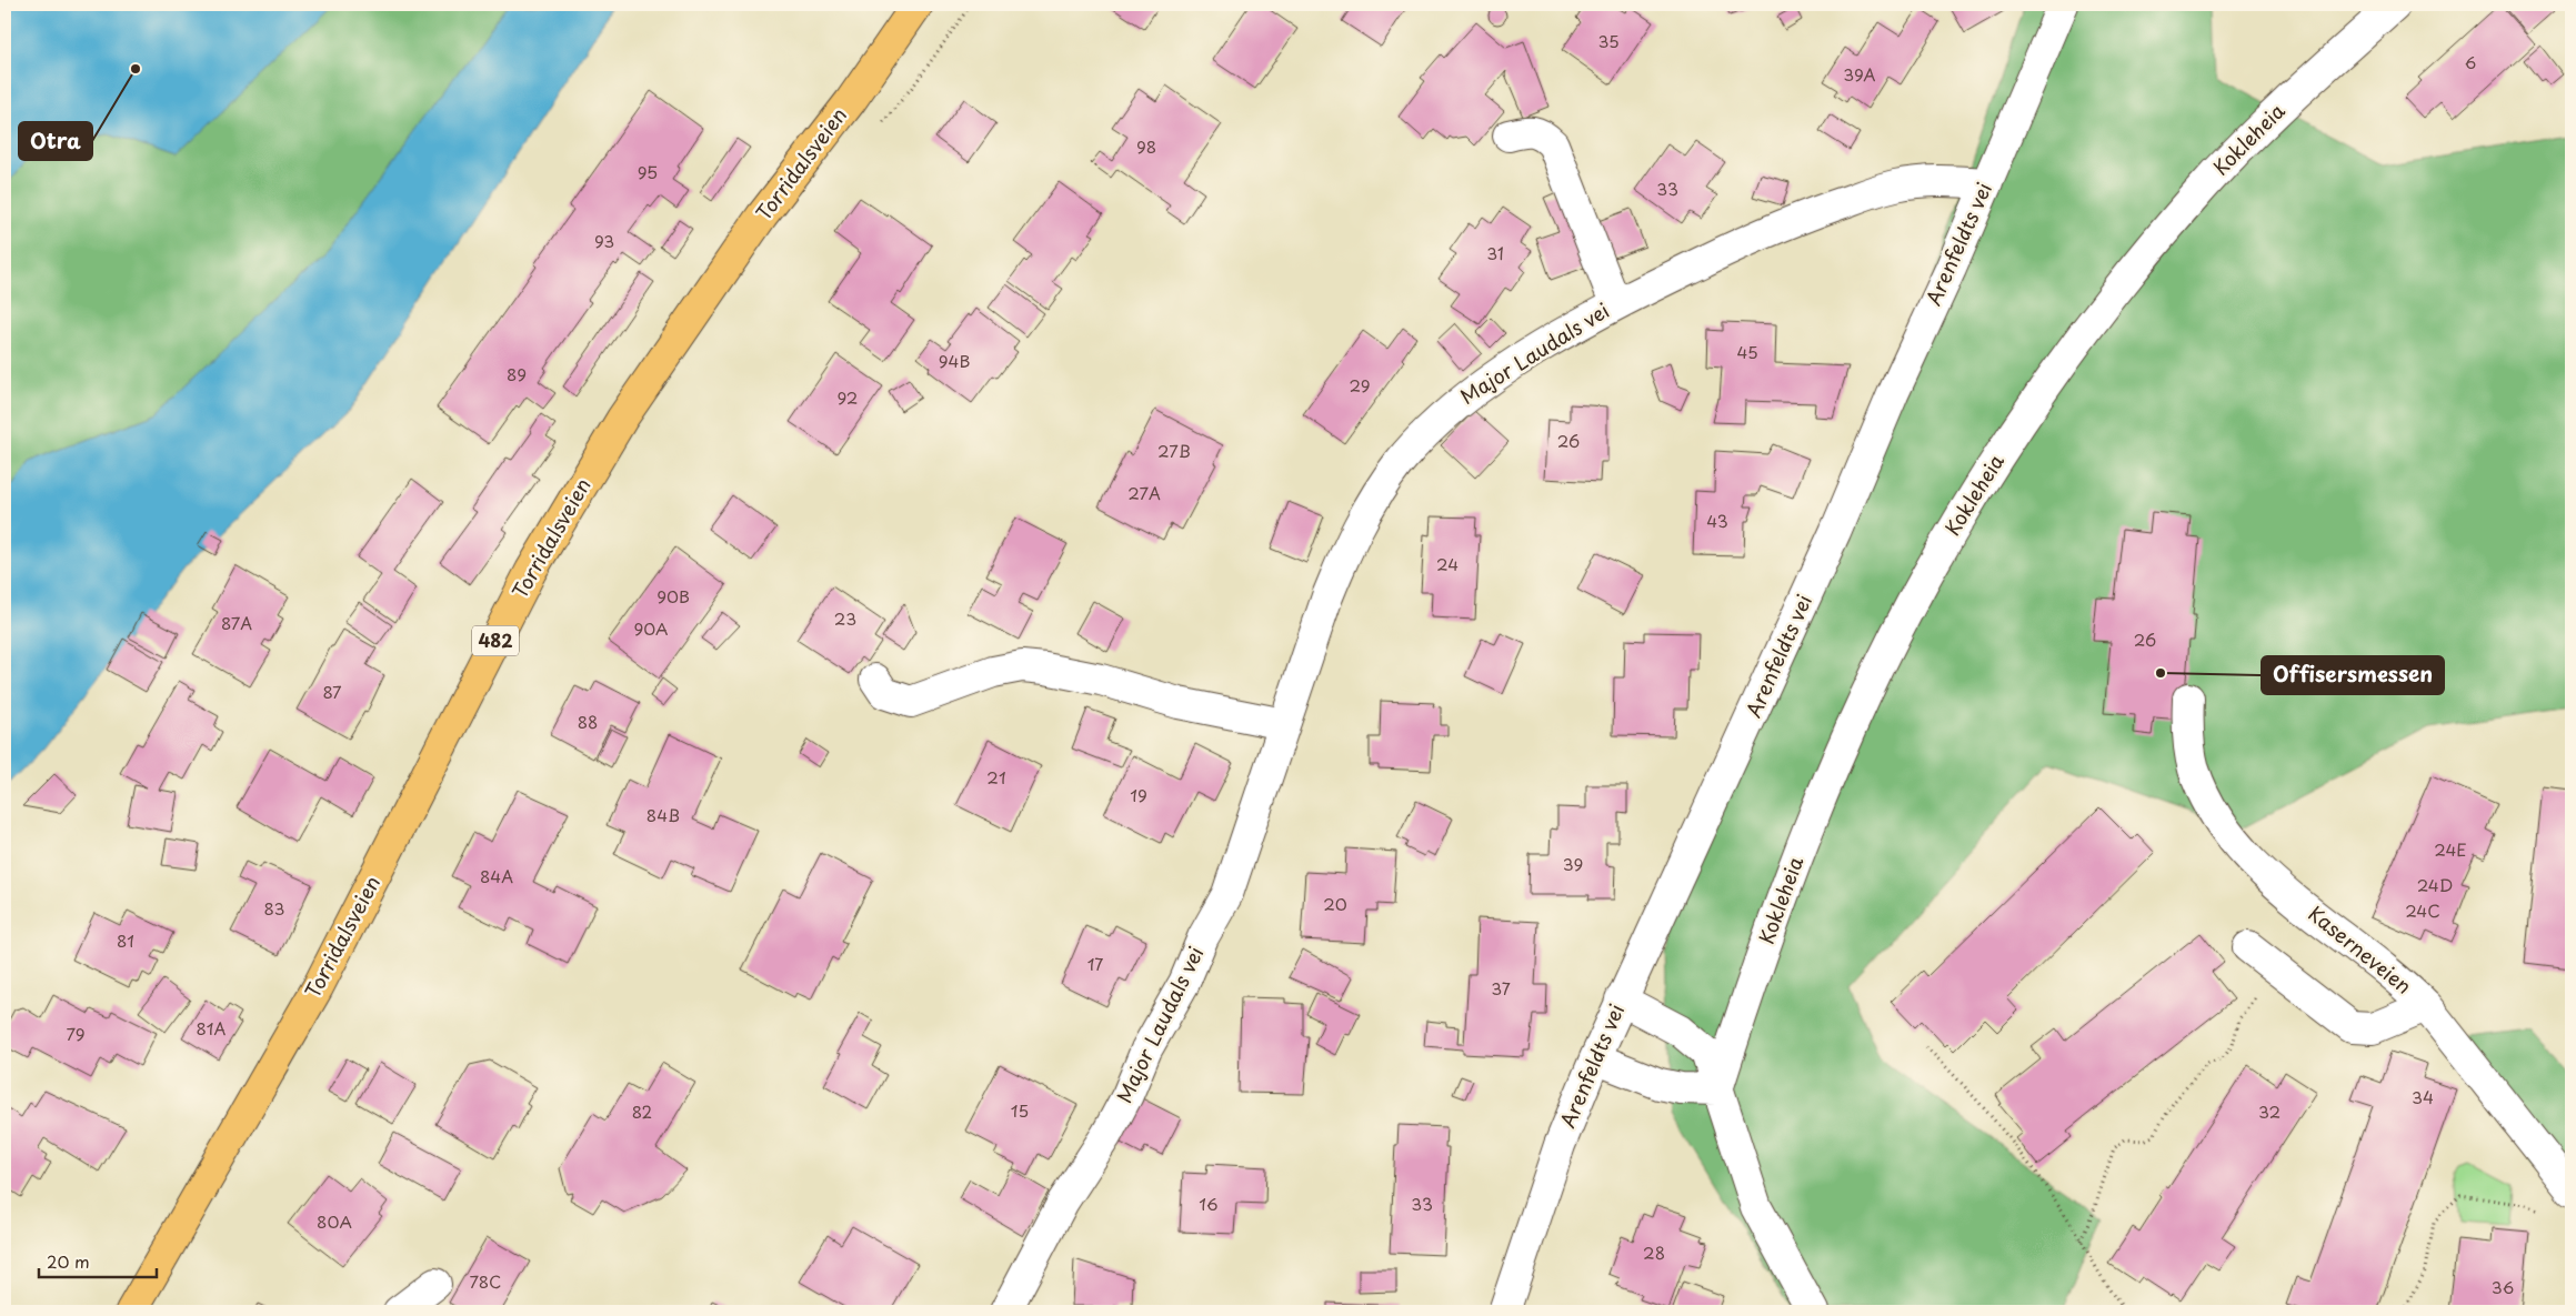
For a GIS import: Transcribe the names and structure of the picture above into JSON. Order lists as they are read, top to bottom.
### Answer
{
  "streets": {
    "main road": ["Torridalsveien", "482"],
    "street": [
      "Kokleheia",
      "Arenfeldts vei",
      "Major Laudals vei",
      "Kaserneveien"
    ]
  },
  "crossings": [
    ["Arenfeldts vei", "Major Laudals vei"]
  ],
  "places": ["Otra", "Offisersmessen"],
  "house_numbers": [
    "35",
    "6",
    "39A",
    "98",
    "95",
    "33",
    "93",
    "31",
    "45",
    "94B",
    "89",
    "29",
    "92",
    "26",
    "27B",
    "27A",
    "43",
    "24",
    "90B",
    "23",
    "87A",
    "90A",
    "26",
    "87",
    "88",
    "21",
    "19",
    "84B",
    "24E",
    "39",
    "84A",
    "24D",
    "20",
    "83",
    "24C",
    "81",
    "17",
    "37",
    "81A",
    "79",
    "34",
    "15",
    "82",
    "32",
    "16",
    "33",
    "80A",
    "28",
    "78C",
    "36"
  ],
  "scale_bar": "20 m"
}
